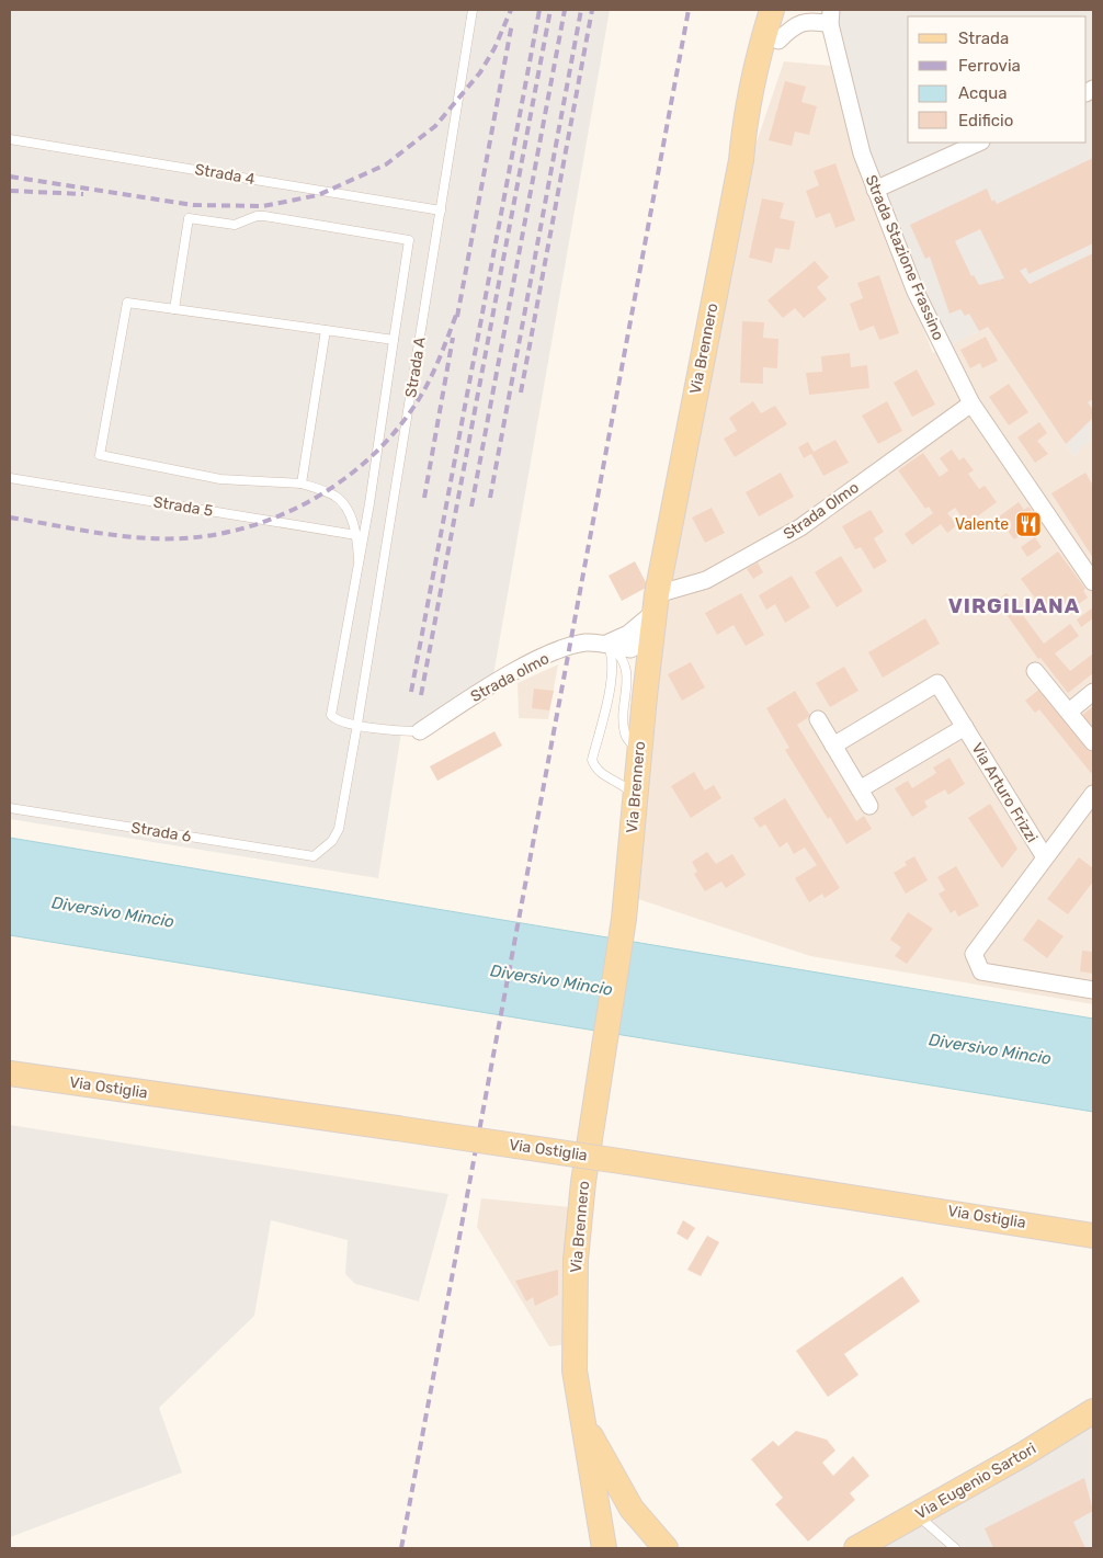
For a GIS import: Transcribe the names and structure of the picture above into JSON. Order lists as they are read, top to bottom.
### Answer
{
  "streets": {
    "main road": ["Via Brennero", "Via Ostiglia", "Via Eugenio Sartori"],
    "street": [
      "Strada Stazione Frassino",
      "Strada Olmo",
      "Strada olmo",
      "Via Arturo Frizzi"
    ],
    "lane": [
      "Strada 4",
      "Strada A",
      "Strada 5",
      "Strada 6"
    ]
  },
  "crossings": [
    ["Strada 4", "Strada A"],
    ["Strada Stazione Frassino", "Strada Olmo"],
    ["Via Brennero", "Strada Olmo"],
    ["Via Brennero", "Strada olmo"],
    ["Strada A", "Strada 6"],
    ["Strada Olmo", "Strada olmo"]
  ],
  "districts": ["VIRGILIANA"],
  "water": ["Diversivo Mincio"],
  "places": {
    "restaurant": ["Valente"]
  },
  "legend": [
    "Strada",
    "Ferrovia",
    "Acqua",
    "Edificio"
  ]
}
